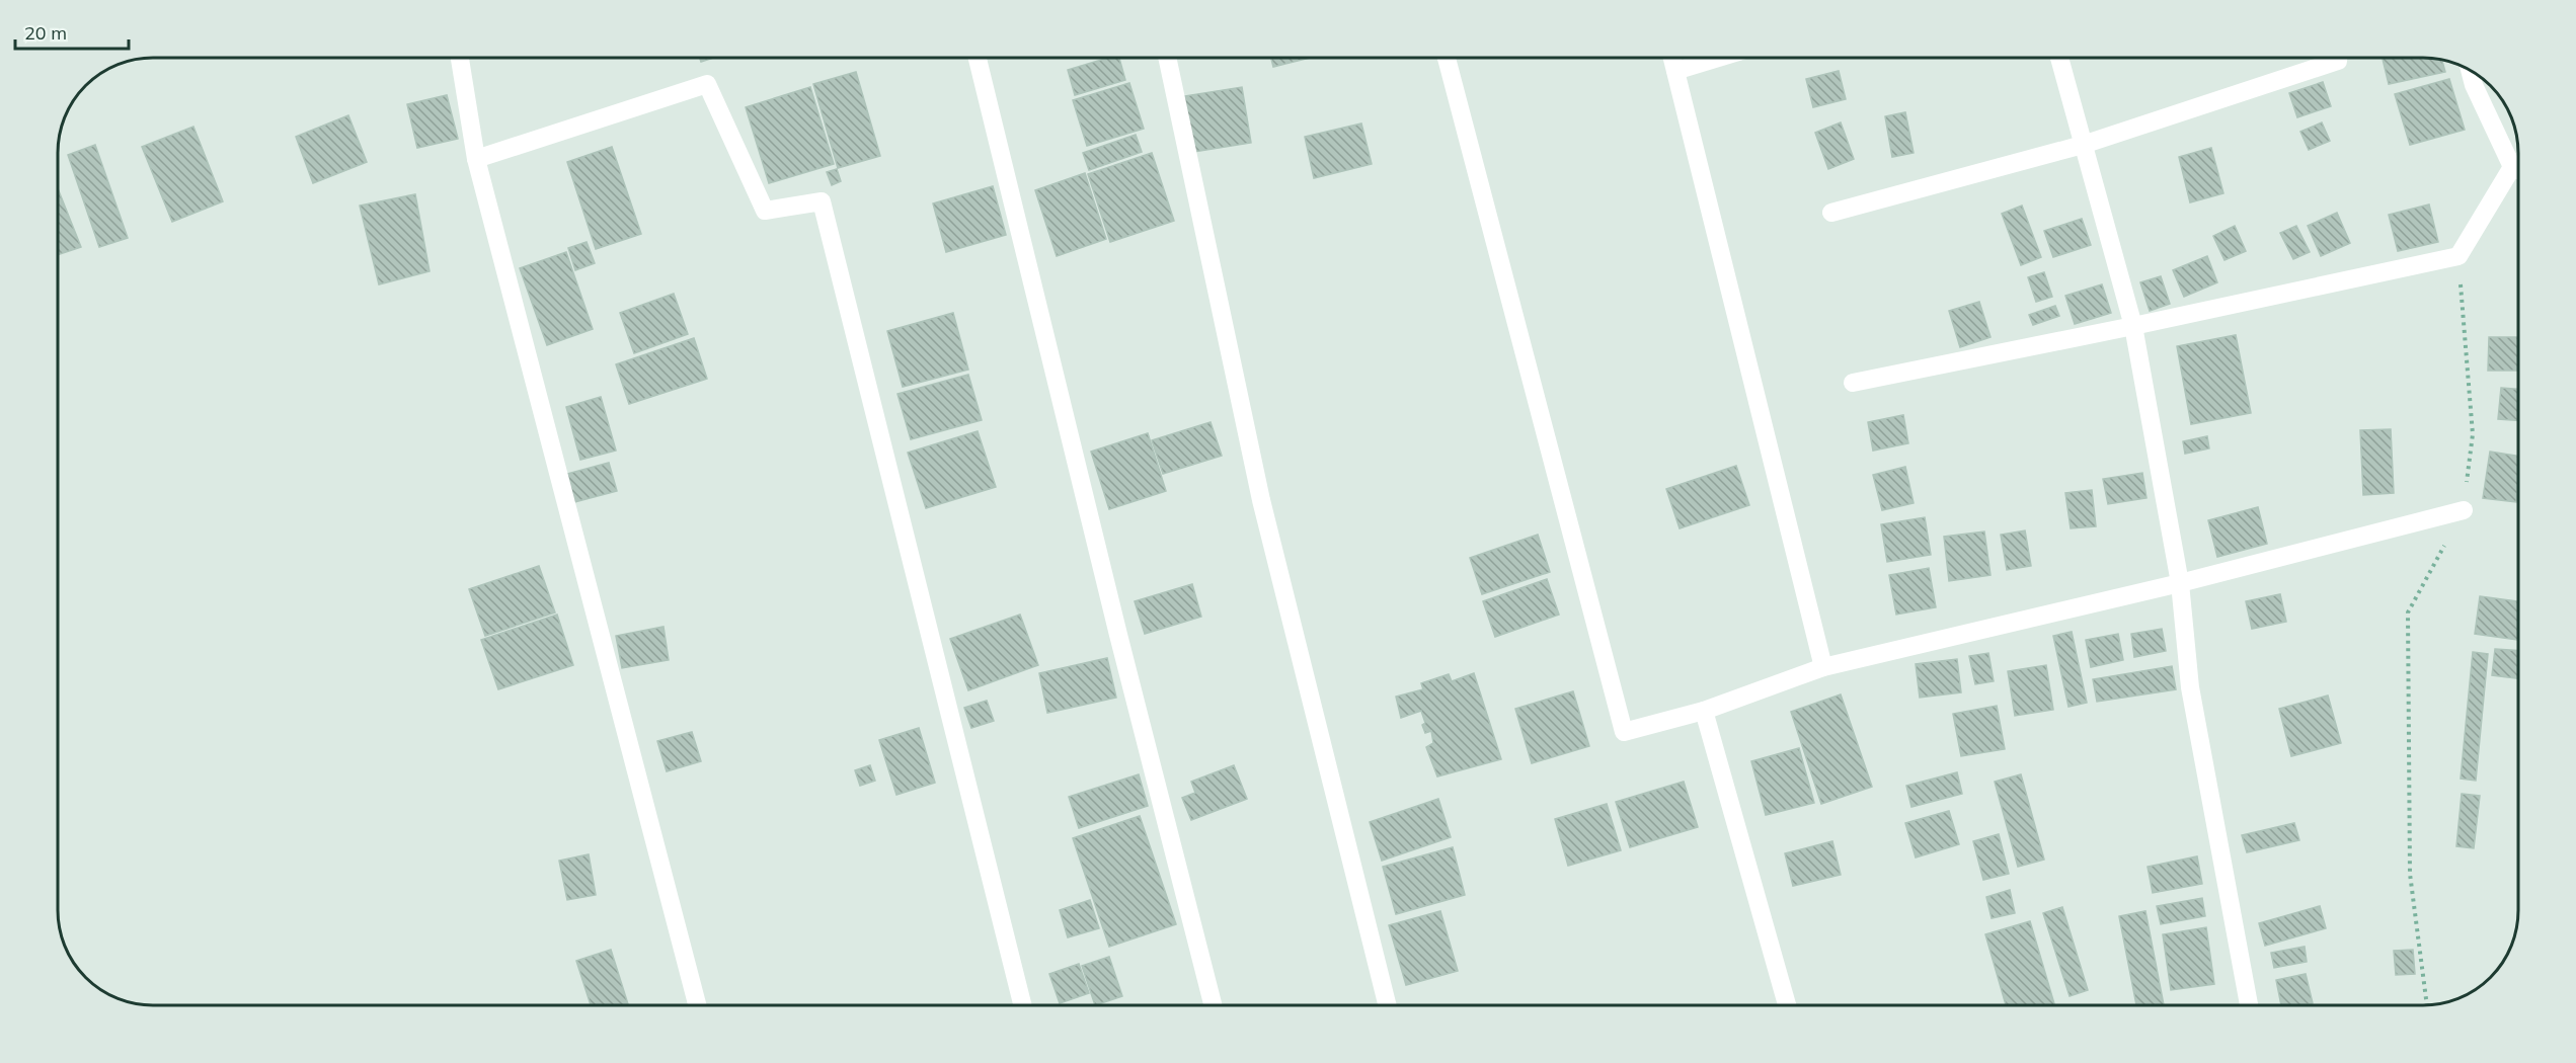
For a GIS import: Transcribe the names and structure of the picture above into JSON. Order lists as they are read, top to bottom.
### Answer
{
  "scale_bar": "20 m"
}
